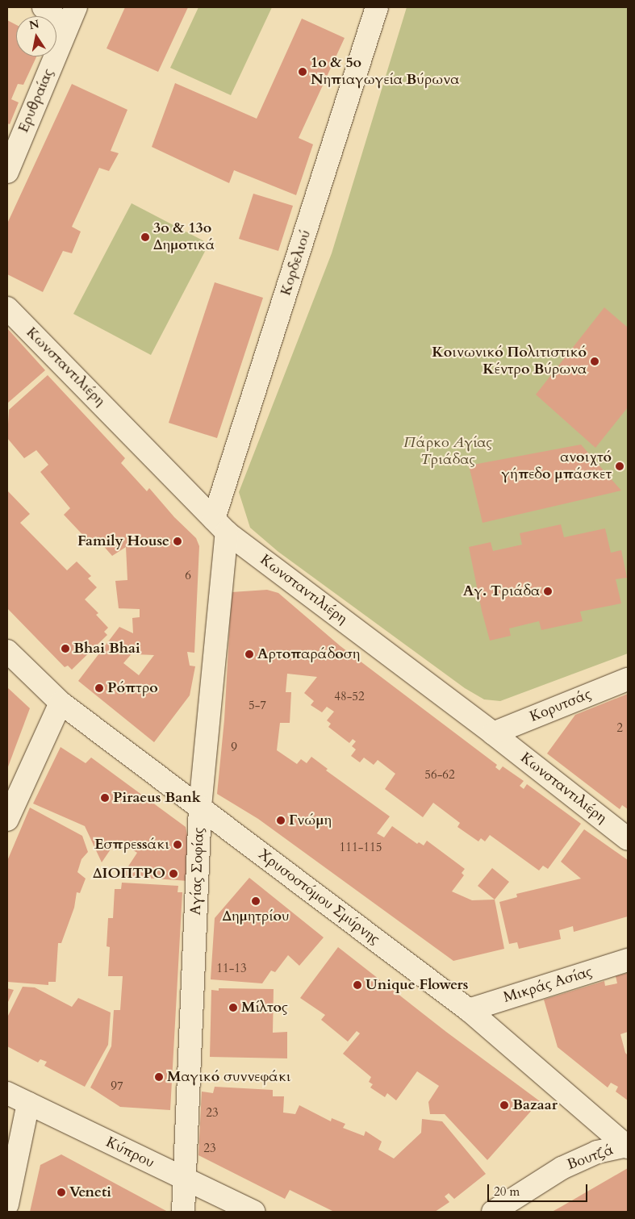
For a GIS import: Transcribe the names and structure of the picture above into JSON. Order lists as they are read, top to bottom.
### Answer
{
  "streets": {
    "street": [
      "Ερυθραίας",
      "Κορδελιού",
      "Κωνσταντιλιέρη",
      "Κορυτσάς",
      "Αγίας Σοφίας",
      "Χρυσοστόμου Σμύρνης",
      "Μικράς Ασίας",
      "Κύπρου",
      "Βουτζά"
    ]
  },
  "crossings": [
    ["Κορδελιού", "Κωνσταντιλιέρη"],
    ["Κορδελιού", "Αγίας Σοφίας"],
    ["Κωνσταντιλιέρη", "Κορυτσάς"],
    ["Κωνσταντιλιέρη", "Αγίας Σοφίας"],
    ["Αγίας Σοφίας", "Χρυσοστόμου Σμύρνης"],
    ["Αγίας Σοφίας", "Κύπρου"],
    ["Χρυσοστόμου Σμύρνης", "Μικράς Ασίας"],
    ["Χρυσοστόμου Σμύρνης", "Βουτζά"]
  ],
  "parks": ["Πάρκο Αγίας Τριάδας"],
  "places": [
    "1ο & 5ο Νηπιαγωγεία Βύρωνα",
    "3o & 13o Δημοτικά",
    "Κοινωνικό Πολιτιστικό Κέντρο Βύρωνα",
    "ανοιχτό γήπεδο μπάσκετ",
    "Family House",
    "Αγ. Τριάδα",
    "Bhai Bhai",
    "Αρτοπαράδοση",
    "Ρόπτρο",
    "Piraeus Bank",
    "Γνώμη",
    "Εσπρεssάκι",
    "ΔΙΟΠΤΡΟ",
    "Δημητρίου",
    "Unique Flowers",
    "Μίλτος",
    "Μαγικό συννεφάκι",
    "Bazaar",
    "Veneti"
  ],
  "house_numbers": [
    "6",
    "48-52",
    "5-7",
    "2",
    "9",
    "56-62",
    "111-115",
    "11-13",
    "97",
    "23",
    "23"
  ],
  "scale_bar": "20 m",
  "north": "top"
}
